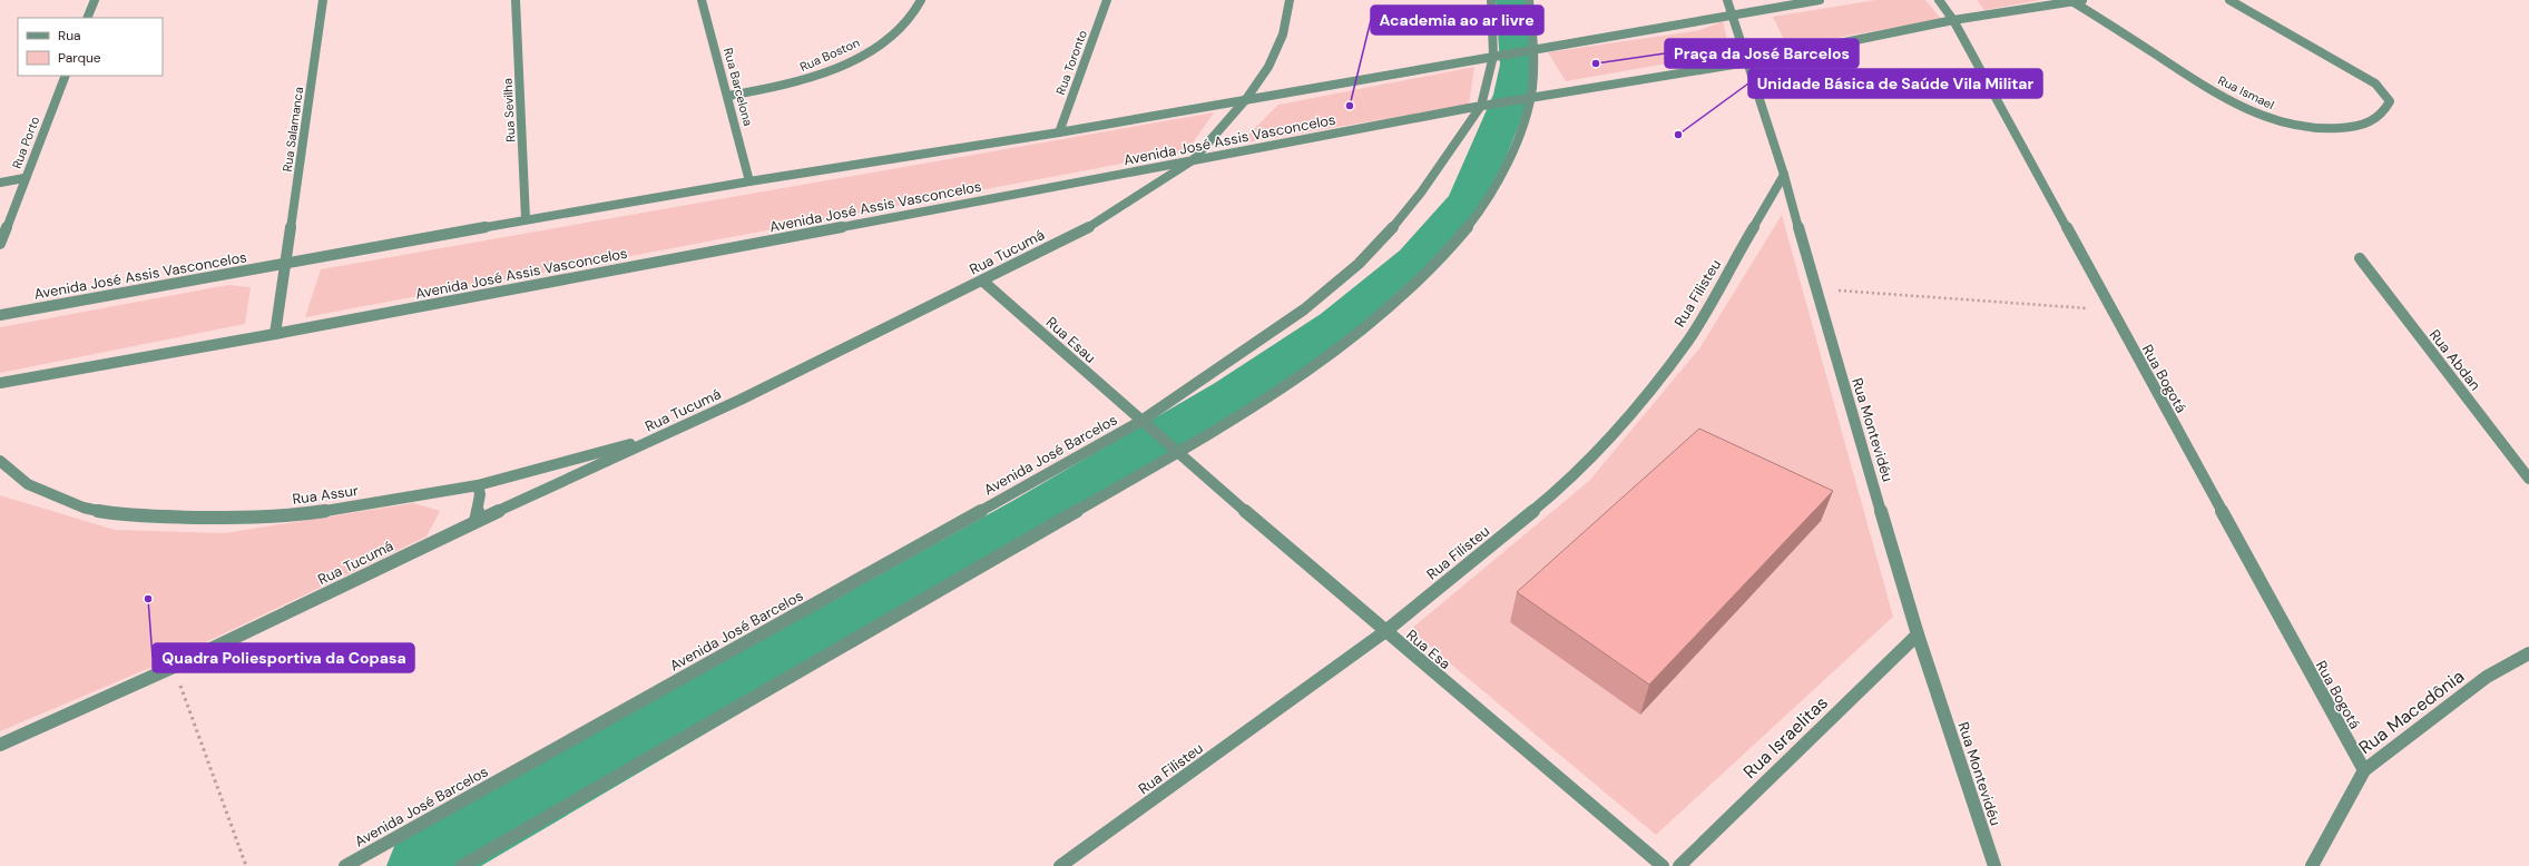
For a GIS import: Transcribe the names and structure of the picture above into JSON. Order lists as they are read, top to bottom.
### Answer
{
  "streets": {
    "street": [
      "Rua Boston",
      "Rua Toronto",
      "Rua Barcelona",
      "Rua Ismael",
      "Rua Sevilha",
      "Rua Salamanca",
      "Avenida José Assis Vasconcelos",
      "Rua Porto",
      "Rua Tucumá",
      "Rua Filisteu",
      "Rua Esau",
      "Rua Abdan",
      "Rua Bogotá",
      "Rua Montevidéu",
      "Avenida José Barcelos",
      "Rua Assur",
      "Rua Esa",
      "Rua Macedônia",
      "Rua Israelitas"
    ]
  },
  "crossings": [
    ["Rua Boston", "Rua Barcelona"],
    ["Rua Toronto", "Avenida José Assis Vasconcelos"],
    ["Rua Barcelona", "Avenida José Assis Vasconcelos"],
    ["Rua Sevilha", "Avenida José Assis Vasconcelos"],
    ["Rua Salamanca", "Avenida José Assis Vasconcelos"],
    ["Avenida José Assis Vasconcelos", "Rua Tucumá"],
    ["Avenida José Assis Vasconcelos", "Avenida José Barcelos"],
    ["Rua Tucumá", "Rua Esau"],
    ["Rua Tucumá", "Rua Assur"],
    ["Rua Filisteu", "Rua Montevidéu"],
    ["Rua Filisteu", "Rua Esa"],
    ["Rua Esau", "Avenida José Barcelos"],
    ["Rua Bogotá", "Rua Macedônia"],
    ["Rua Montevidéu", "Rua Israelitas"]
  ],
  "places": [
    "Praça da José Barcelos",
    "Academia ao ar livre",
    "Unidade Básica de Saúde Vila Militar",
    "Quadra Poliesportiva da Copasa"
  ],
  "legend": ["Rua", "Parque"]
}
